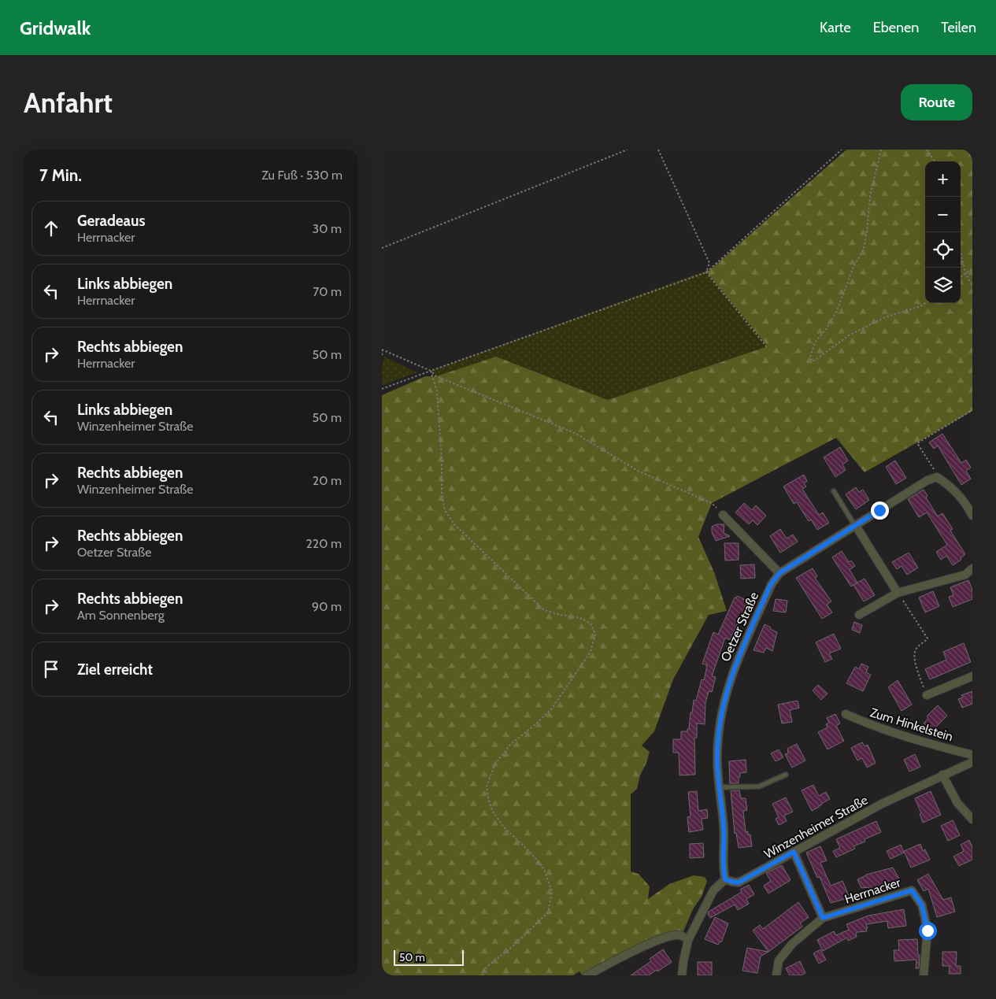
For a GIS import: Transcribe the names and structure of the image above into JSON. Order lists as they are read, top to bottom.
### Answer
{
  "streets": {
    "street": [
      "Oetzer Straße",
      "Zum Hinkelstein",
      "Winzenheimer Straße",
      "Herrnacker"
    ]
  },
  "crossings": [
    ["Oetzer Straße", "Winzenheimer Straße"]
  ],
  "scale_bar": "50 m",
  "page": {
    "header": "Gridwalk",
    "nav": ["Karte", "Ebenen", "Teilen"],
    "buttons": "Route",
    "title": "Anfahrt",
    "heading": ["7 Min.", "Zu Fuß · 530 m"],
    "map_buttons": ["+", "−"],
    "list": [
      ["Geradeaus", "Herrnacker", "30 m"],
      ["Links abbiegen", "Herrnacker", "70 m"],
      ["Rechts abbiegen", "Herrnacker", "50 m"],
      ["Links abbiegen", "Winzenheimer Straße", "50 m"],
      ["Rechts abbiegen", "Winzenheimer Straße", "20 m"],
      ["Rechts abbiegen", "Oetzer Straße", "220 m"],
      ["Rechts abbiegen", "Am Sonnenberg", "90 m"],
      "Ziel erreicht"
    ],
    "scale": "50 m"
  }
}
